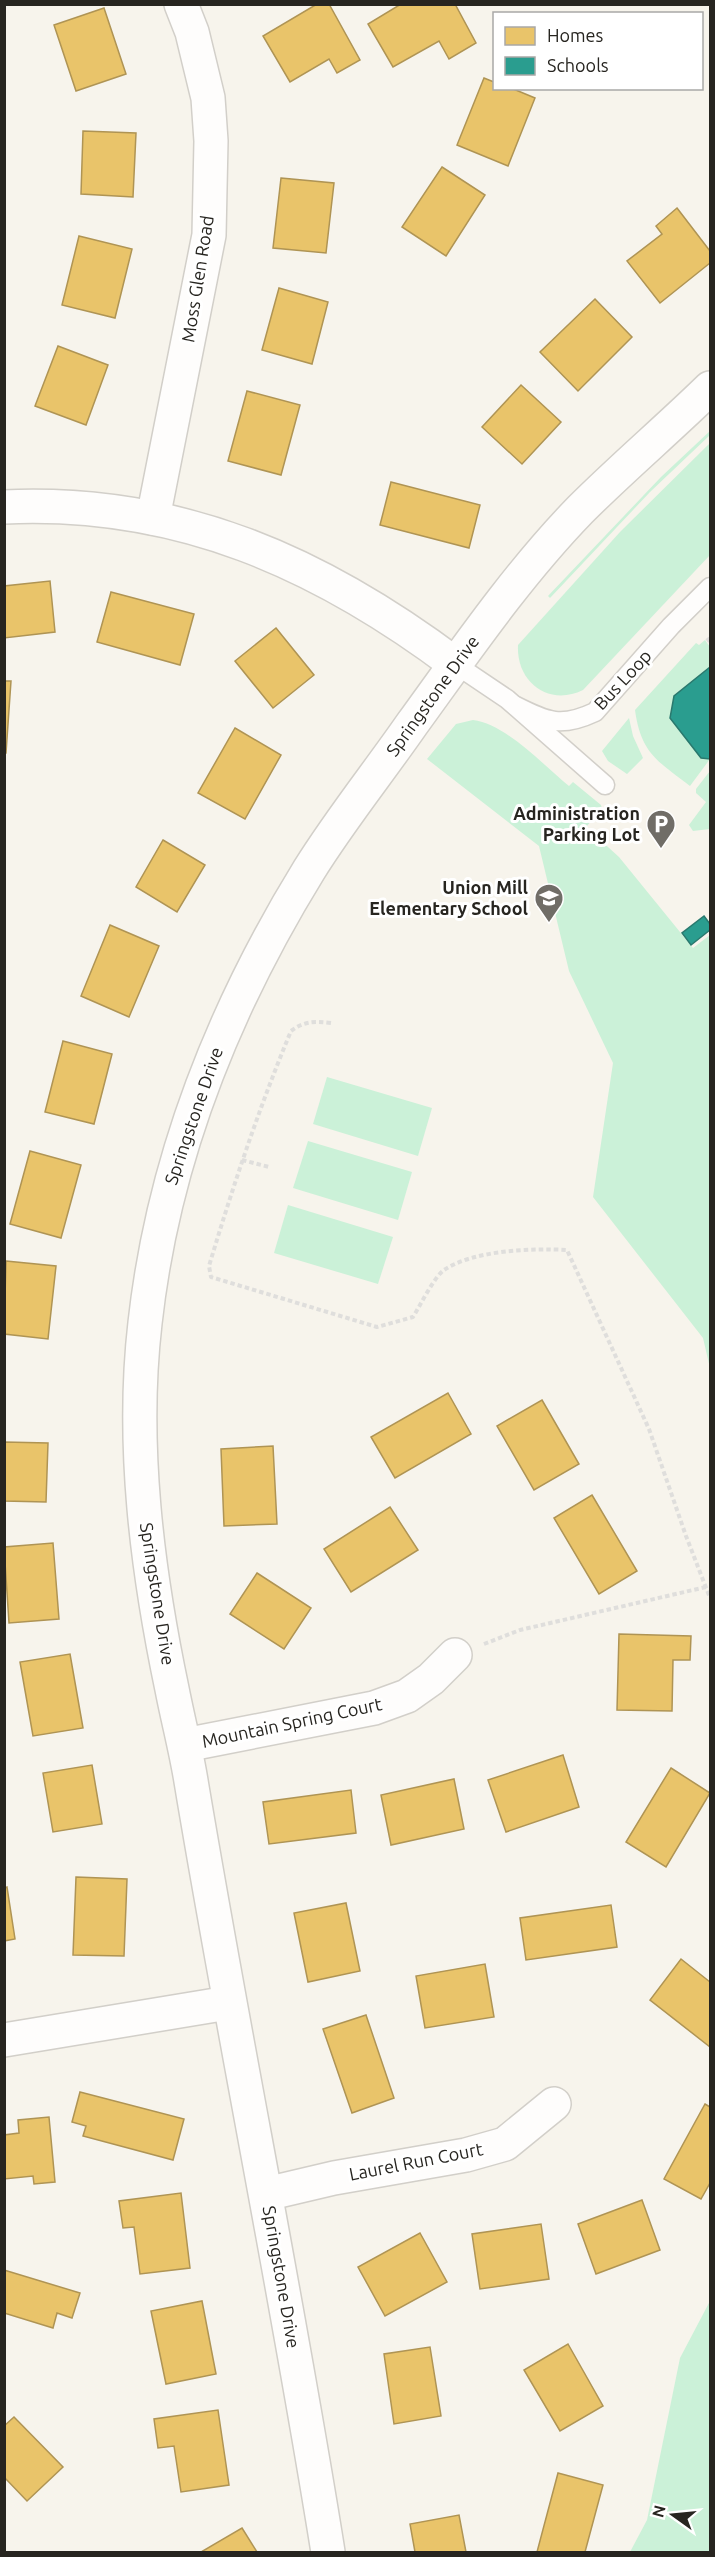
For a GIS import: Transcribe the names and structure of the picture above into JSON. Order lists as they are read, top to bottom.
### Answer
{
  "streets": {
    "street": [
      "Moss Glen Road",
      "Springstone Drive",
      "Mountain Spring Court",
      "Laurel Run Court"
    ],
    "lane": ["Bus Loop"]
  },
  "crossings": [
    ["Springstone Drive", "Mountain Spring Court"],
    ["Springstone Drive", "Laurel Run Court"]
  ],
  "places": {
    "parking": ["Administration Parking Lot"],
    "school or university": ["Union Mill Elementary School"]
  },
  "legend": ["Homes", "Schools"],
  "north": "left"
}
